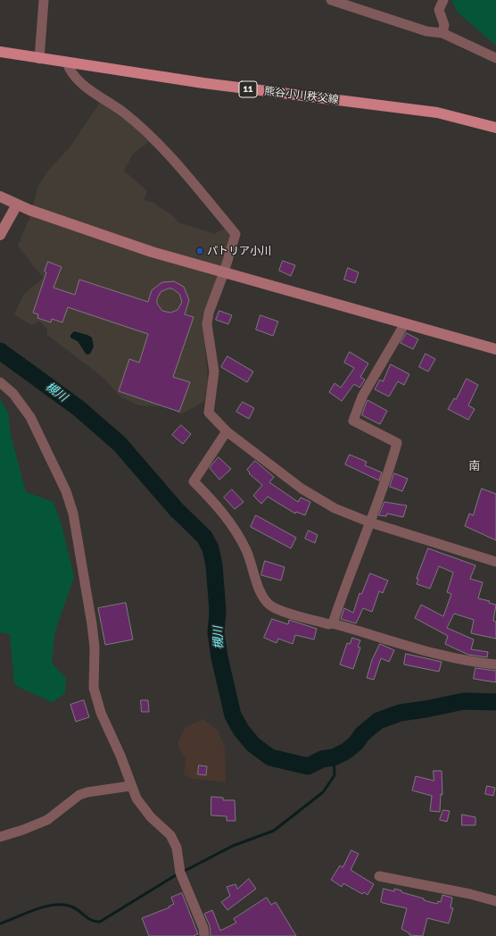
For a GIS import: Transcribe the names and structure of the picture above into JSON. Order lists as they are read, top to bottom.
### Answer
{
  "streets": {
    "main road": ["11", "熊谷小川秩父線"]
  },
  "districts": ["南"],
  "water": ["槻川"],
  "places": ["パトリア小川"]
}
